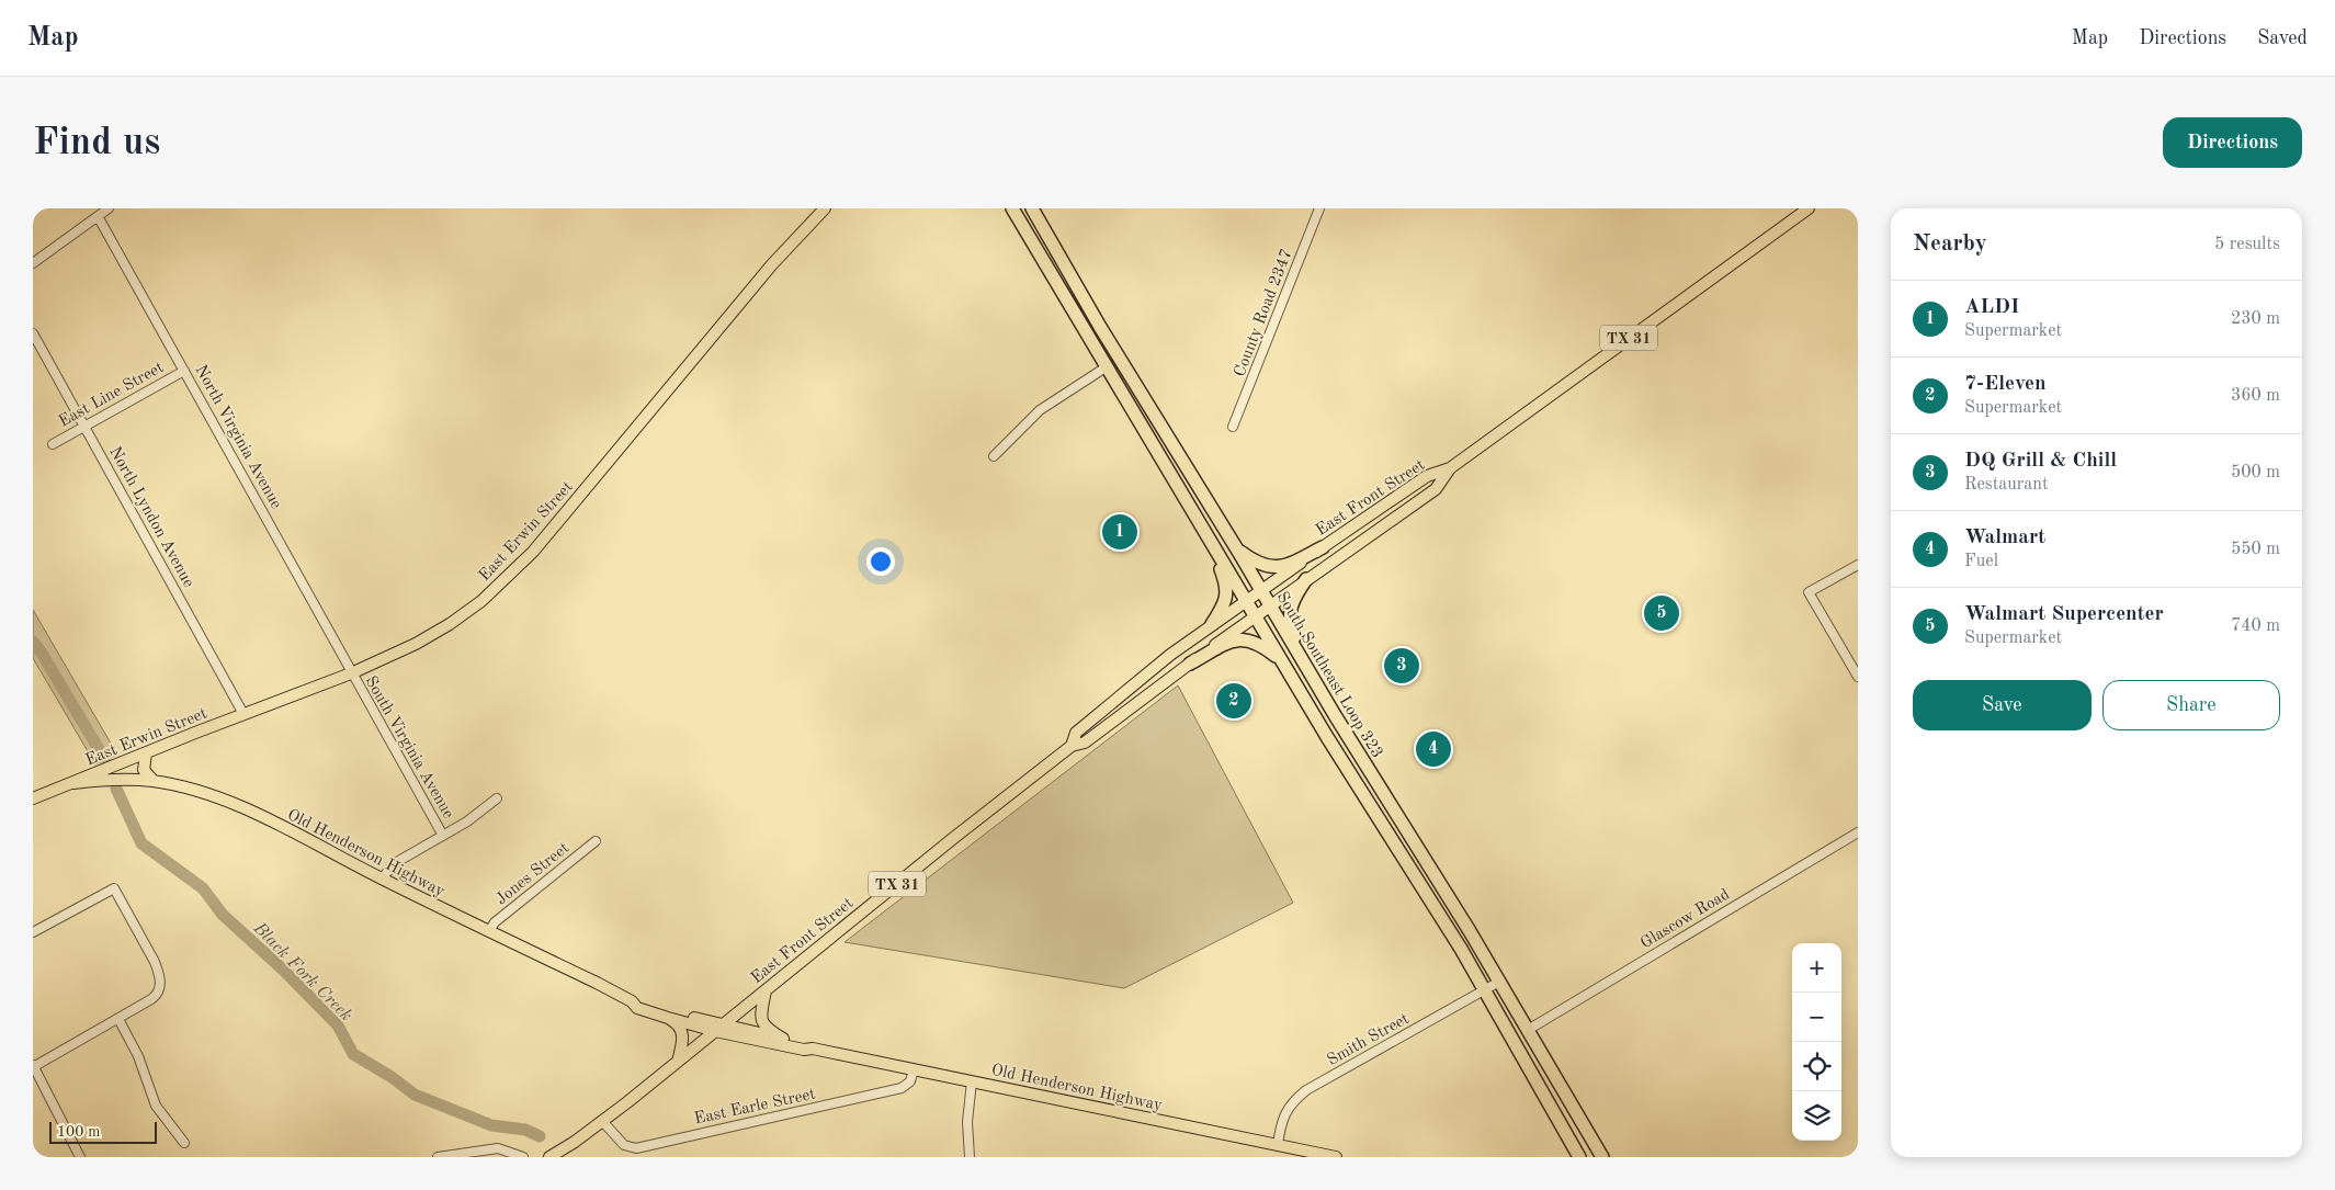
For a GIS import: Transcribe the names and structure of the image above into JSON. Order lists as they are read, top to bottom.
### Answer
{
  "streets": {
    "highway": ["South Southeast Loop 323"],
    "main road": [
      "TX 31",
      "East Front Street",
      "East Erwin Street",
      "Old Henderson Highway"
    ],
    "street": [
      "County Road 2347",
      "East Line Street",
      "North Virginia Avenue",
      "North Lyndon Avenue",
      "South Virginia Avenue",
      "Jones Street",
      "Glascow Road",
      "Smith Street",
      "East Earle Street"
    ]
  },
  "crossings": [
    ["TX 31", "East Front Street"],
    ["East Line Street", "North Virginia Avenue"],
    ["East Line Street", "North Lyndon Avenue"],
    ["North Virginia Avenue", "East Erwin Street"],
    ["North Virginia Avenue", "South Virginia Avenue"],
    ["East Front Street", "South Southeast Loop 323"],
    ["East Front Street", "Old Henderson Highway"],
    ["East Front Street", "East Earle Street"],
    ["North Lyndon Avenue", "East Erwin Street"],
    ["East Erwin Street", "South Virginia Avenue"],
    ["East Erwin Street", "Old Henderson Highway"],
    ["South Southeast Loop 323", "Glascow Road"],
    ["South Southeast Loop 323", "Smith Street"],
    ["Old Henderson Highway", "Jones Street"],
    ["Old Henderson Highway", "Smith Street"],
    ["Old Henderson Highway", "East Earle Street"]
  ],
  "water": ["Black Fork Creek"],
  "scale_bar": "100 m",
  "page": {
    "header": "Map",
    "nav": ["Map", "Directions", "Saved"],
    "buttons": [
      "Directions",
      ["Save", "Share"]
    ],
    "title": "Find us",
    "heading": ["Nearby", "5 results"],
    "list": [
      {
        "mark": "1",
        "name": "ALDI",
        "note": "Supermarket",
        "value": "230 m"
      },
      {
        "mark": "2",
        "name": "7-Eleven",
        "note": "Supermarket",
        "value": "360 m"
      },
      {
        "mark": "3",
        "name": "DQ Grill & Chill",
        "note": "Restaurant",
        "value": "500 m"
      },
      {
        "mark": "4",
        "name": "Walmart",
        "note": "Fuel",
        "value": "550 m"
      },
      {
        "mark": "5",
        "name": "Walmart Supercenter",
        "note": "Supermarket",
        "value": "740 m"
      }
    ],
    "pins": [
      "1",
      "5",
      "3",
      "2",
      "4"
    ],
    "map_buttons": ["+", "−"],
    "scale": "100 m"
  }
}
